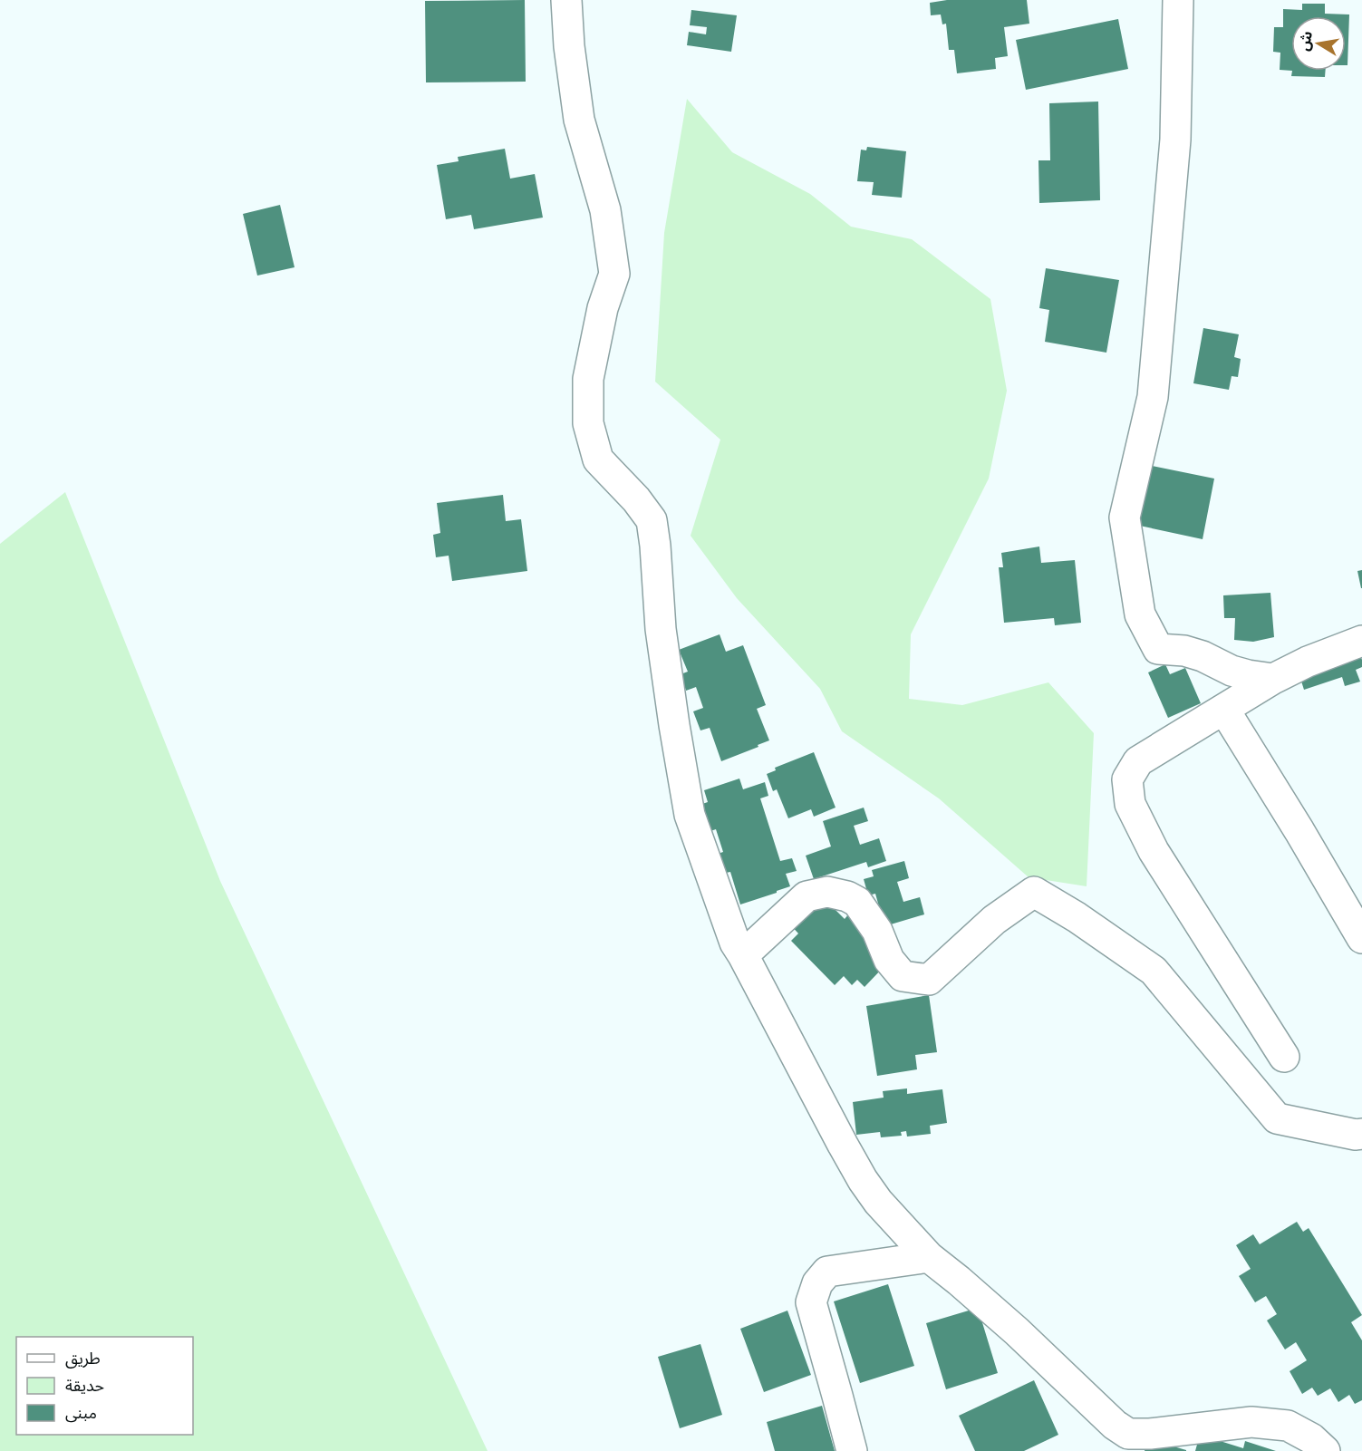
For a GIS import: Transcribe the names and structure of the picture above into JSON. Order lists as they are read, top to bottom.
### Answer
{
  "legend": ["طريق", "حديقة", "مبنى"],
  "north": "left"
}
